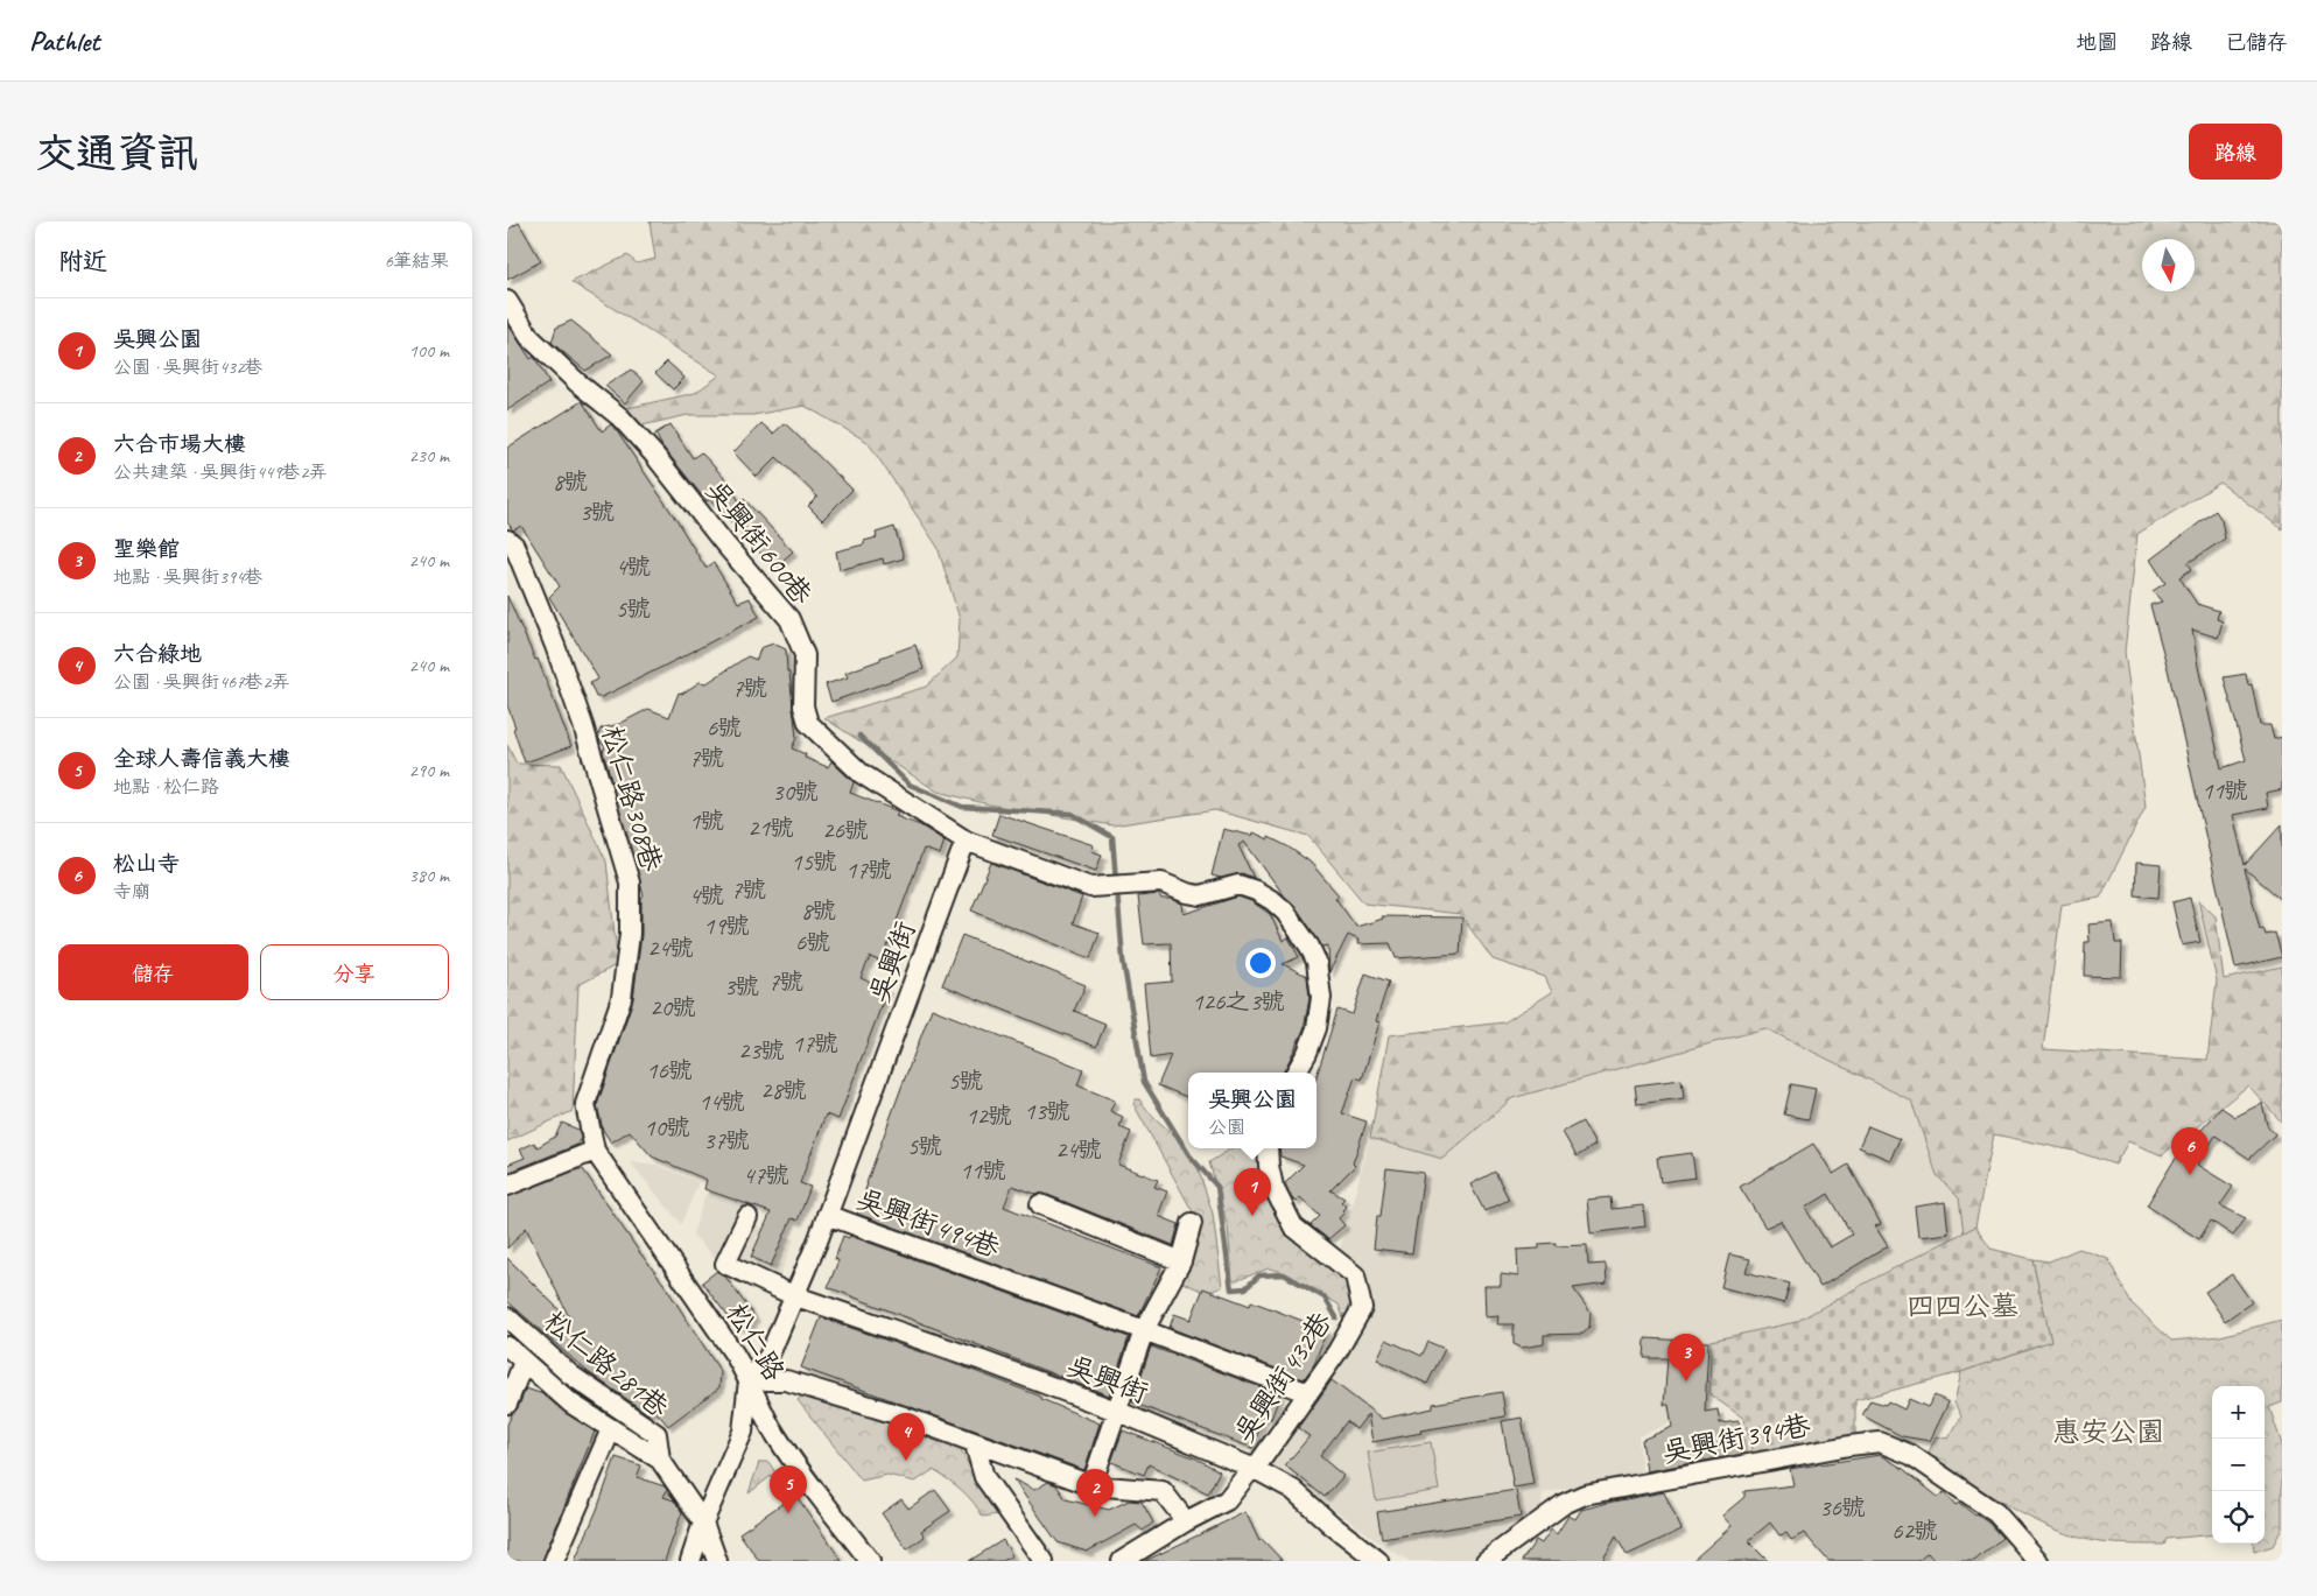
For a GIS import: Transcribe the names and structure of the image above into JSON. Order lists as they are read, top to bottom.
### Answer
{
  "streets": {
    "street": [
      "吳興街600巷",
      "松仁路308巷",
      "吳興街",
      "吳興街494巷",
      "松仁路",
      "松仁路281巷",
      "吳興街432巷",
      "吳興街394巷"
    ]
  },
  "crossings": [
    ["吳興街600巷", "吳興街"],
    ["松仁路308巷", "松仁路"],
    ["吳興街", "吳興街494巷"],
    ["吳興街", "松仁路"],
    ["吳興街", "吳興街432巷"],
    ["吳興街494巷", "吳興街432巷"]
  ],
  "parks": ["四四公墓", "惠安公園"],
  "house_numbers": [
    "8號",
    "3號",
    "4號",
    "5號",
    "7號",
    "6號",
    "7號",
    "11號",
    "30號",
    "1號",
    "21號",
    "26號",
    "15號",
    "17號",
    "7號",
    "4號",
    "8號",
    "19號",
    "6號",
    "24號",
    "7號",
    "3號",
    "126之3號",
    "20號",
    "17號",
    "23號",
    "16號",
    "5號",
    "28號",
    "14號",
    "13號",
    "12號",
    "10號",
    "37號",
    "5號",
    "24號",
    "11號",
    "47號",
    "36號",
    "62號"
  ],
  "north": "bottom",
  "page": {
    "header": "Pathlet",
    "nav": ["地圖", "路線", "已儲存"],
    "buttons": [
      "路線",
      ["儲存", "分享"]
    ],
    "title": "交通資訊",
    "heading": ["附近", "6筆結果"],
    "list": [
      {
        "mark": "1",
        "name": "吳興公園",
        "note": "公園 · 吳興街432巷",
        "value": "100 m"
      },
      {
        "mark": "2",
        "name": "六合市場大樓",
        "note": "公共建築 · 吳興街449巷2弄",
        "value": "230 m"
      },
      {
        "mark": "3",
        "name": "聖樂館",
        "note": "地點 · 吳興街394巷",
        "value": "240 m"
      },
      {
        "mark": "4",
        "name": "六合綠地",
        "note": "公園 · 吳興街467巷2弄",
        "value": "240 m"
      },
      {
        "mark": "5",
        "name": "全球人壽信義大樓",
        "note": "地點 · 松仁路",
        "value": "290 m"
      },
      {
        "mark": "6",
        "name": "松山寺",
        "note": "寺廟",
        "value": "380 m"
      }
    ],
    "popup": ["吳興公園", "公園"],
    "pins": [
      "6",
      "1",
      "3",
      "4",
      "5",
      "2"
    ],
    "map_buttons": ["+", "−"]
  }
}
